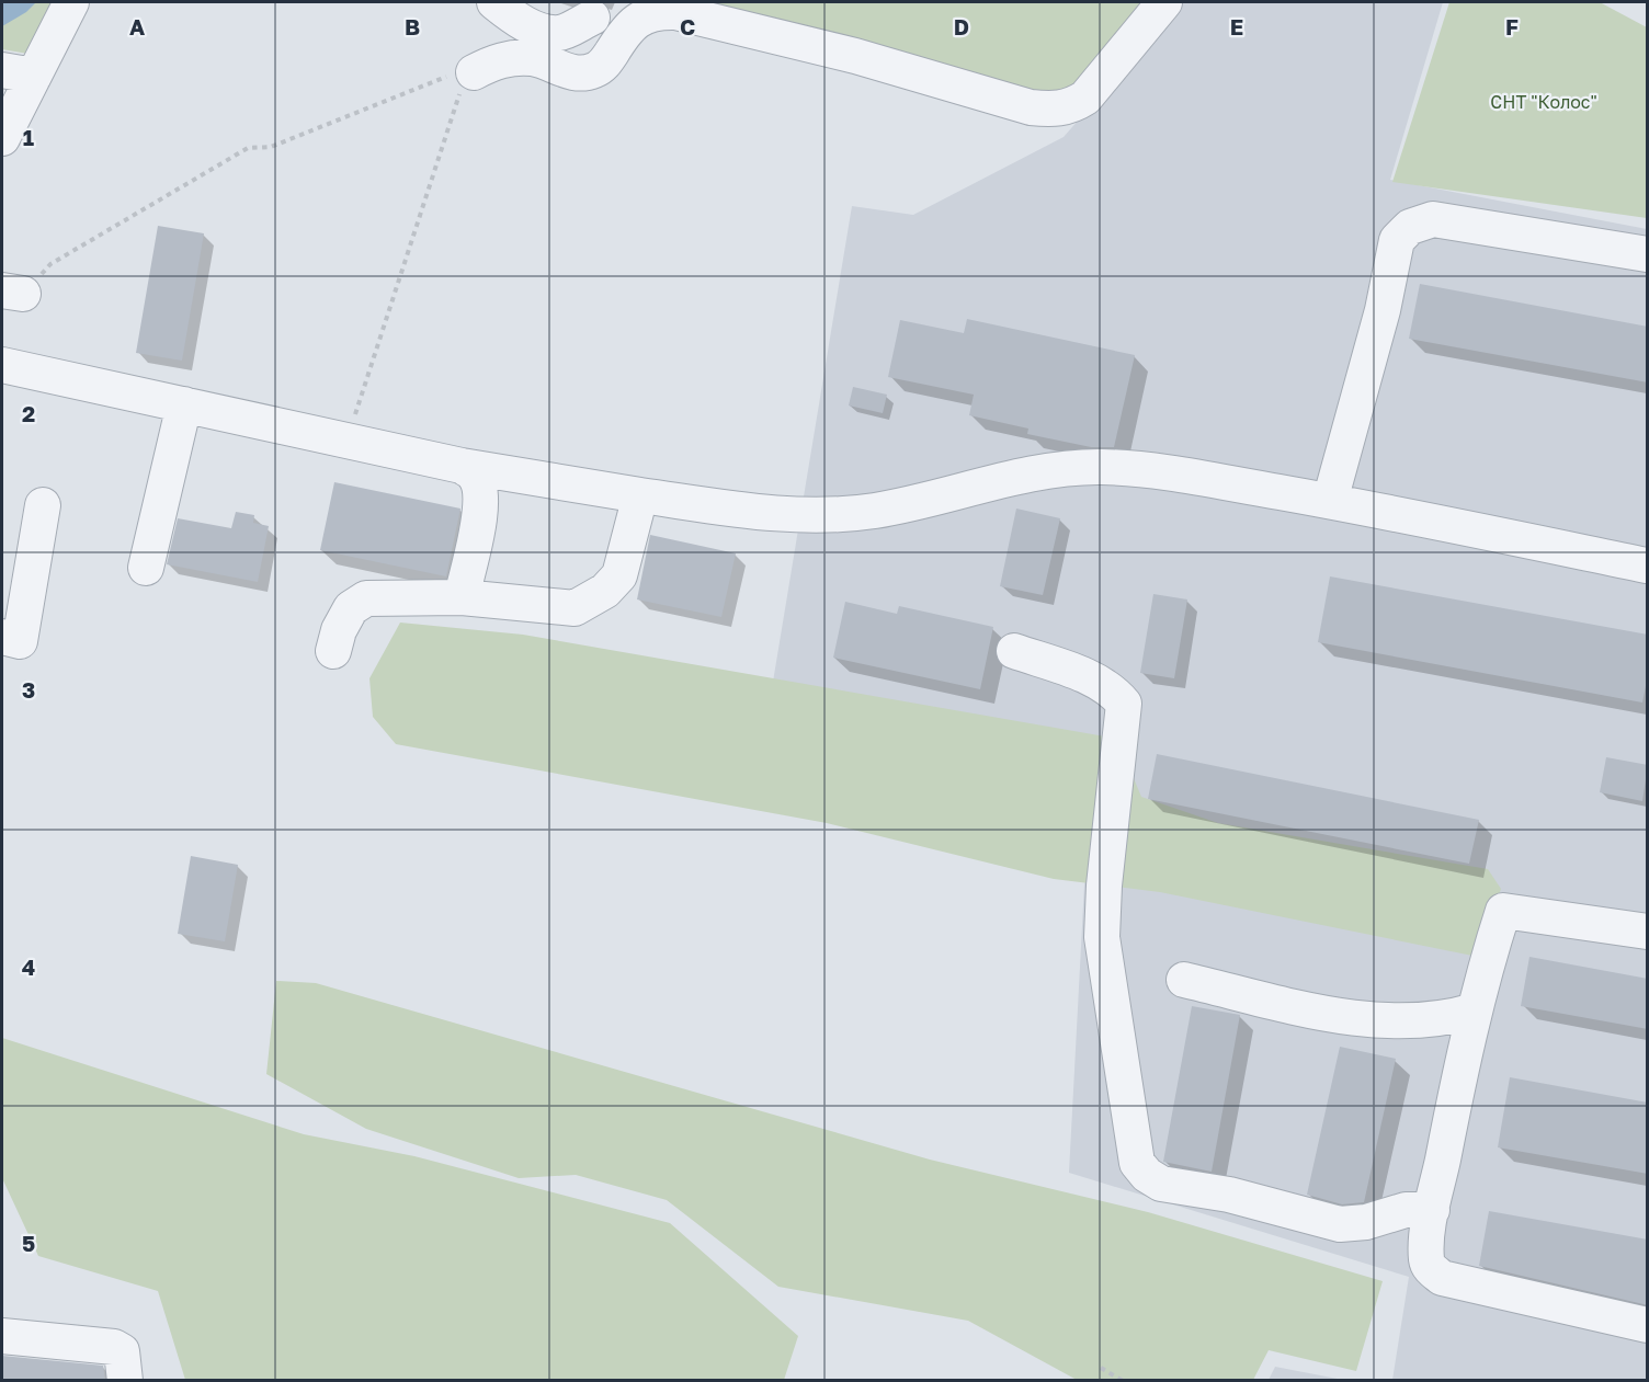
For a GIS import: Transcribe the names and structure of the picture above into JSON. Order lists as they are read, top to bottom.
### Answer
{
  "parks": ["СНТ \"Колос\""],
  "grid": {
    "columns": [
      "A",
      "B",
      "C",
      "D",
      "E",
      "F"
    ],
    "rows": [
      "1",
      "2",
      "3",
      "4",
      "5"
    ]
  }
}
